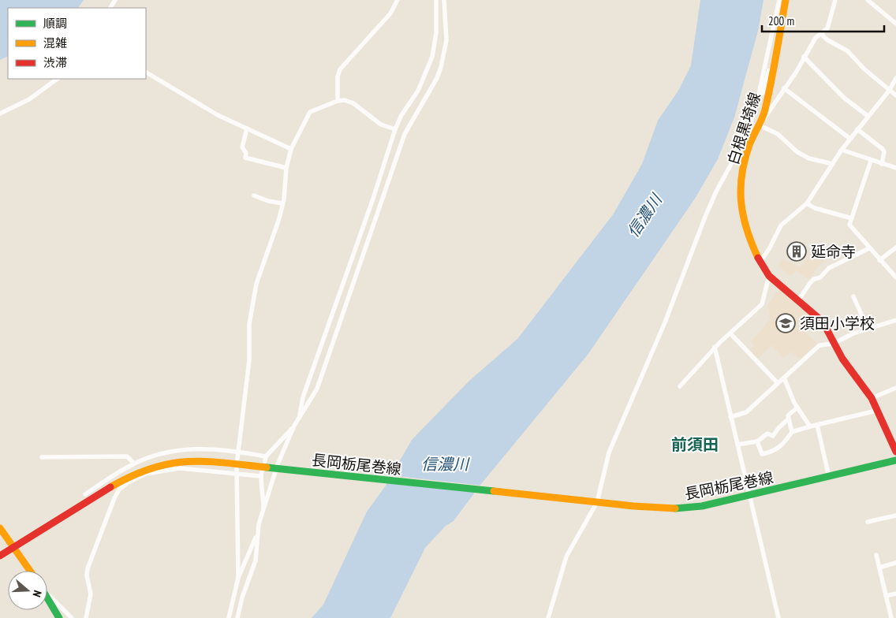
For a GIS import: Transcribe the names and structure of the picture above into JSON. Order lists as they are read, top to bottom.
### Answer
{
  "streets": {
    "main road": ["白根黒埼線", "長岡栃尾巻線"]
  },
  "districts": ["前須田"],
  "water": ["信濃川"],
  "places": {
    "building": ["延命寺"],
    "school or university": ["須田小学校"]
  },
  "legend": ["順調", "混雑", "渋滞"],
  "scale_bar": "200 m",
  "north": "right"
}
